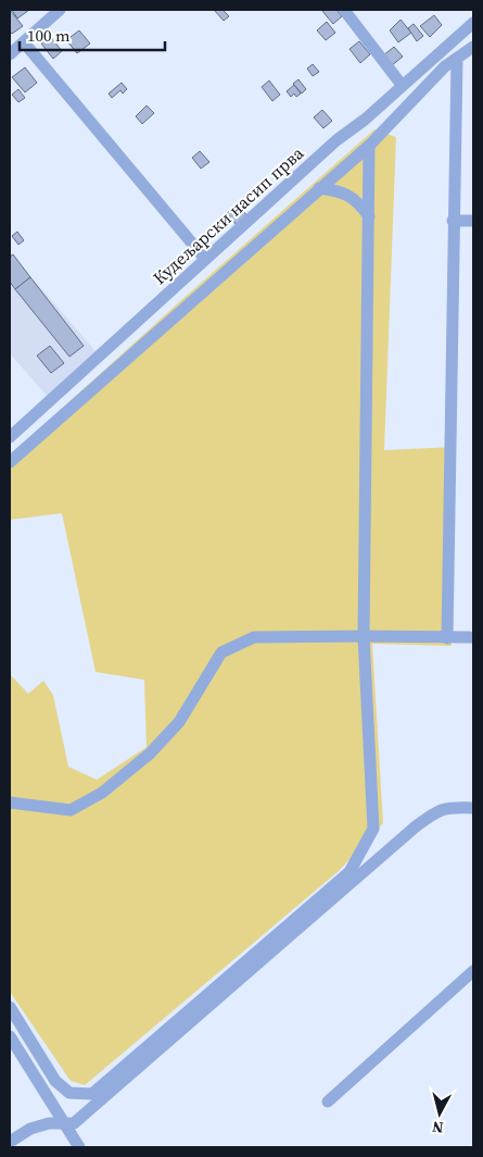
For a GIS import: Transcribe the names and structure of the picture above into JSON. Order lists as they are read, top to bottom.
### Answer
{
  "streets": {
    "street": ["Кудељарски насип прва"]
  },
  "scale_bar": "100 m",
  "north": "bottom"
}
